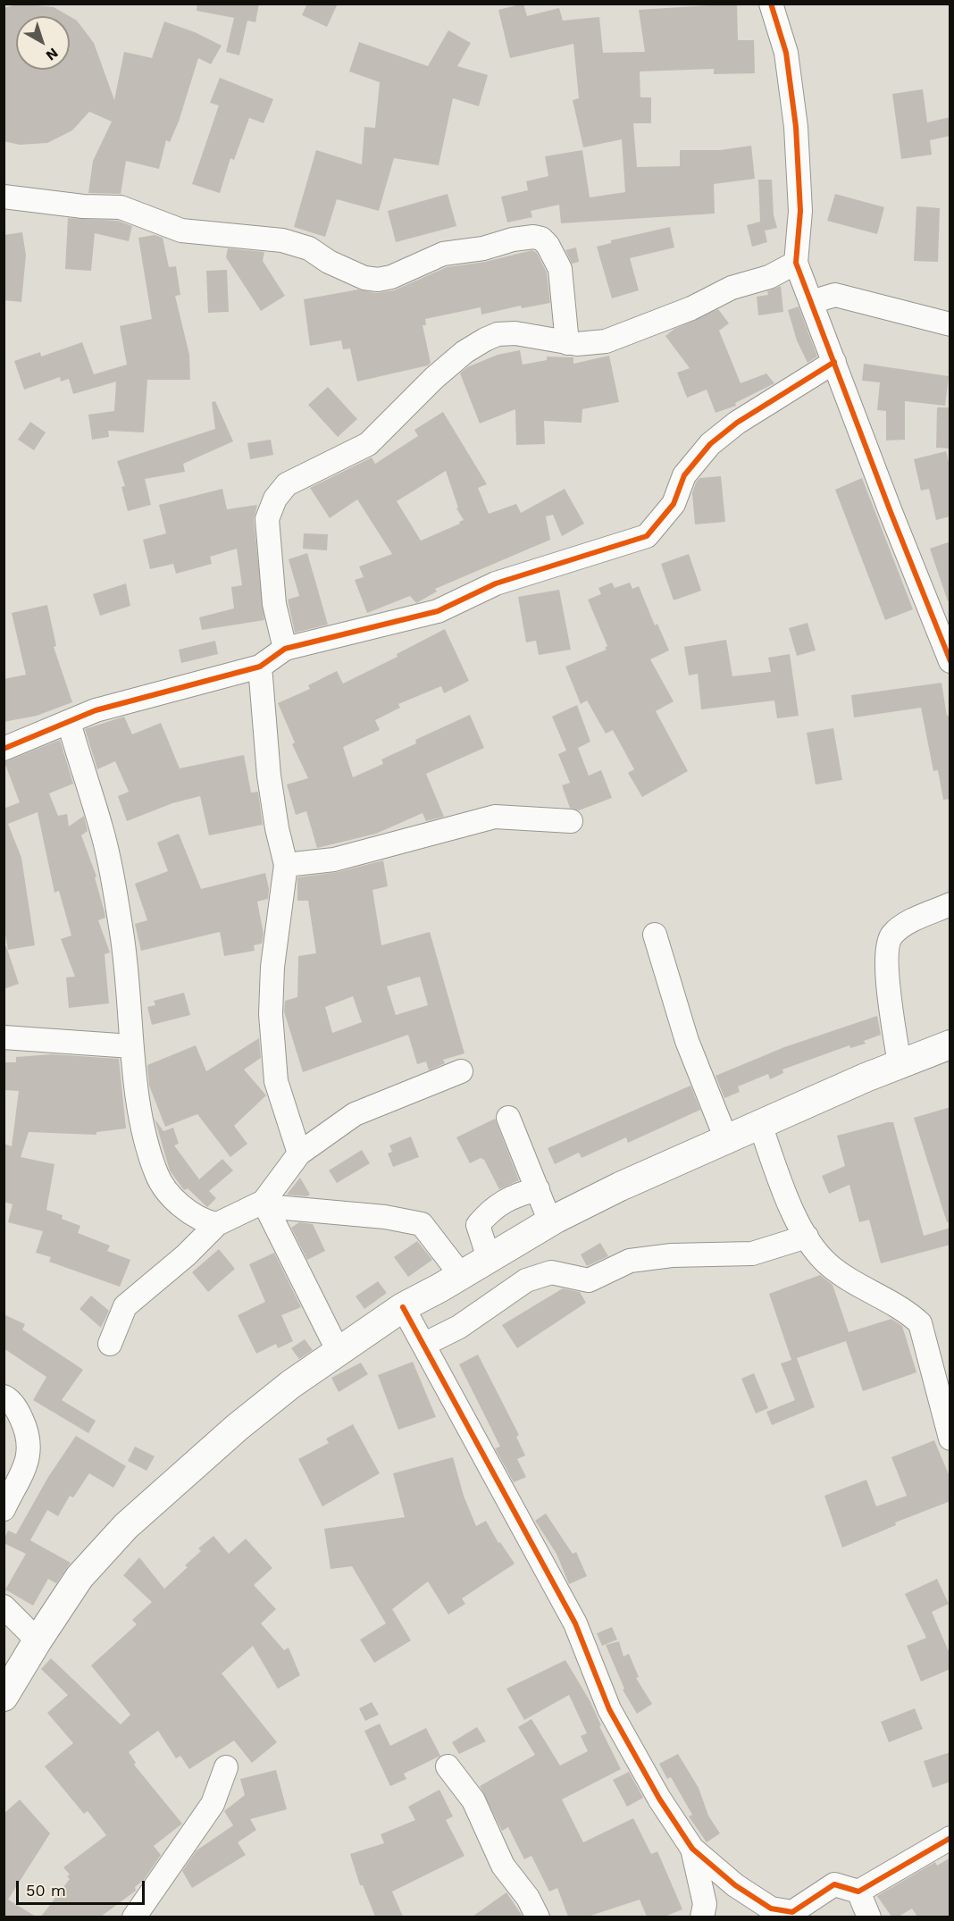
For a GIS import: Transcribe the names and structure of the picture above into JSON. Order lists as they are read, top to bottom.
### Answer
{
  "scale_bar": "50 m",
  "north": "bottom right"
}
